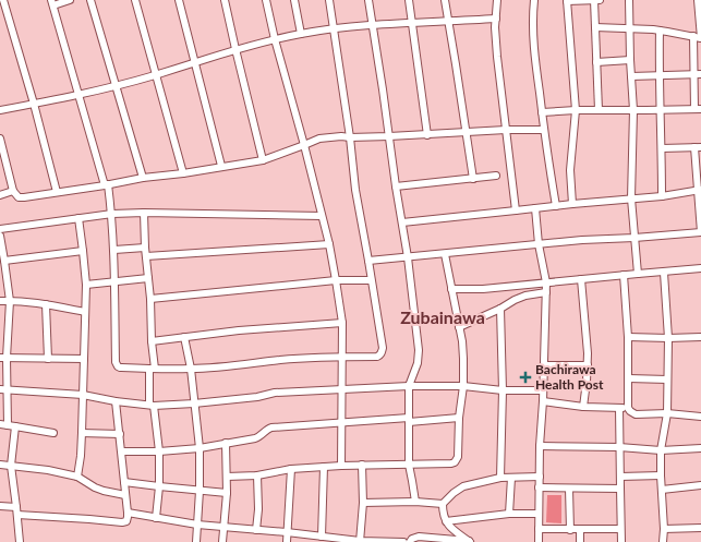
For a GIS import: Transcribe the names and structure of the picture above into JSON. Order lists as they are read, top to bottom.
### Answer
{
  "districts": ["Zubainawa"],
  "places": {
    "health": ["Bachirawa Health Post"]
  }
}
